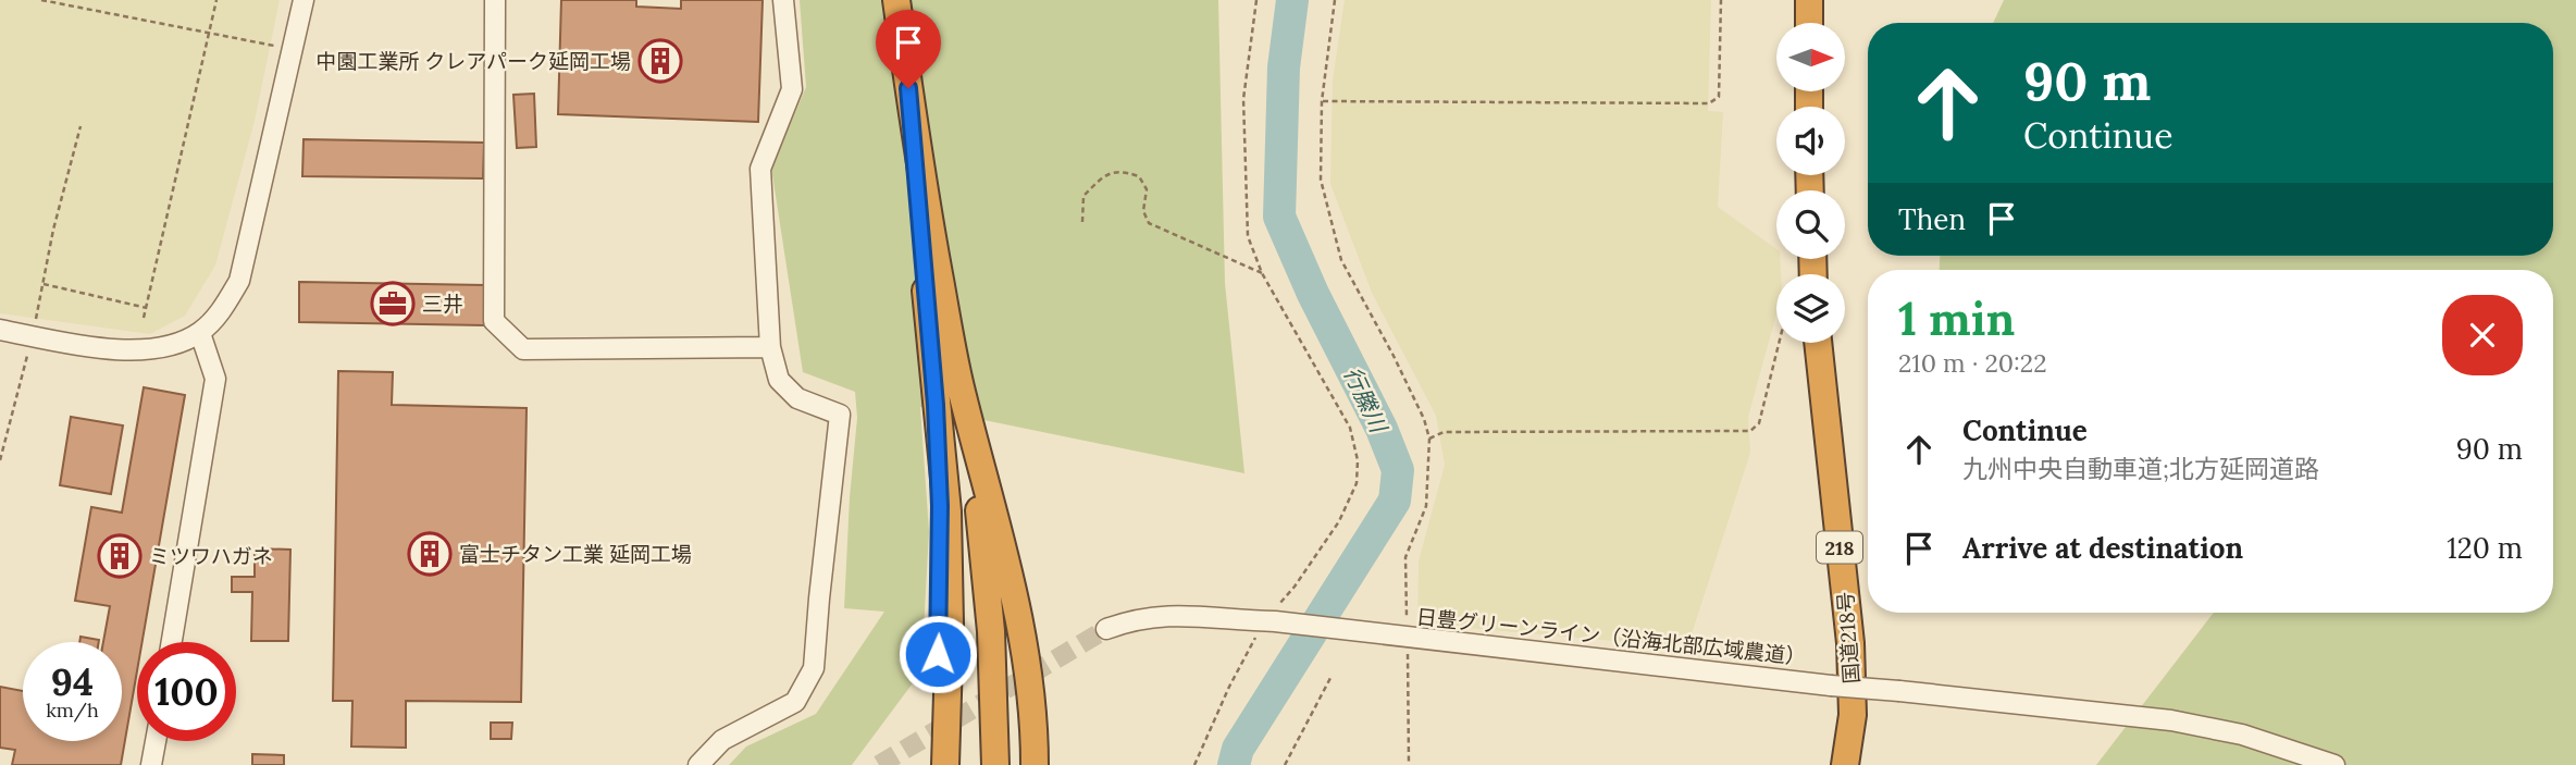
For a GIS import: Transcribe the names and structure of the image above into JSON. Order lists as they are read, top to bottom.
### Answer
{
  "streets": {
    "highway": ["218", "国道218号"],
    "street": ["日豊グリーンライン（沿海北部広域農道）"]
  },
  "water": ["行縢川"],
  "places": {
    "building": ["中園工業所 クレアパーク延岡工場", "富士チタン工業 延岡工場", "ミツワハガネ"],
    "office": ["三井"]
  },
  "north": "right",
  "page": {
    "turn": ["90 m", "Continue"],
    "then": "Then",
    "heading": ["1 min", "210 m · 20:22"],
    "list": [
      {
        "name": "Continue",
        "note": "九州中央自動車道;北方延岡道路",
        "value": "90 m"
      },
      {
        "name": "Arrive at destination",
        "value": "120 m"
      }
    ],
    "speed": "94 km/h",
    "limit": "100"
  }
}
